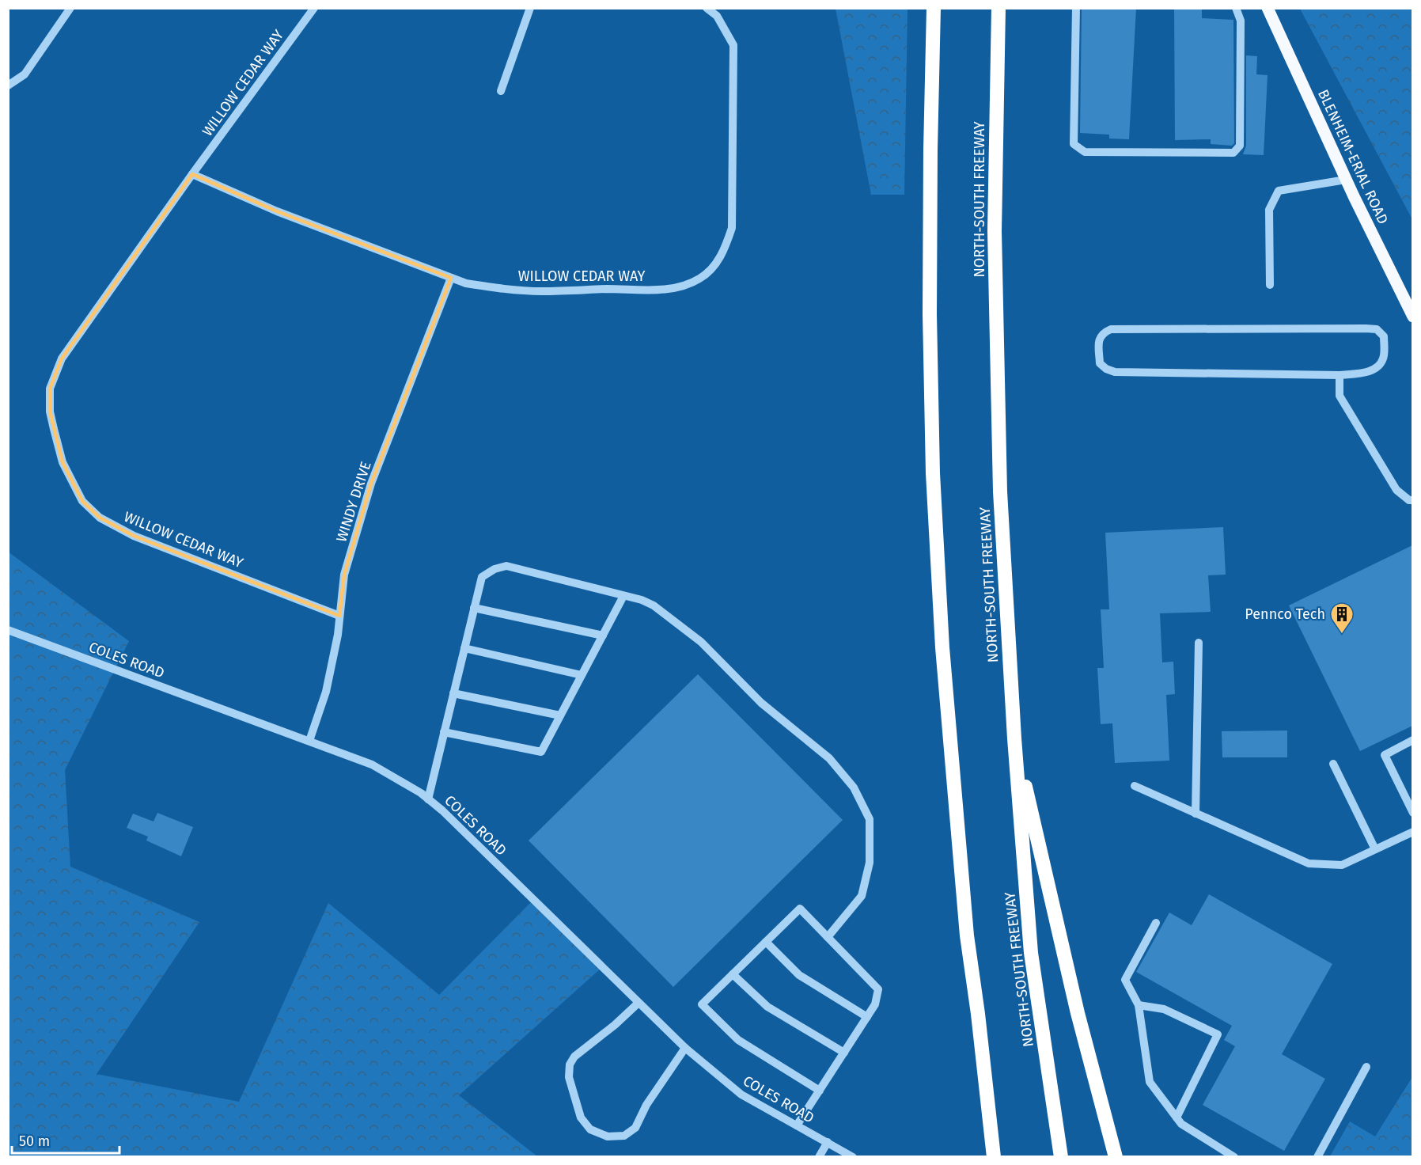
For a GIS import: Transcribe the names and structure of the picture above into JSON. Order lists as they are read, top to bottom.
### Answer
{
  "streets": {
    "highway": ["NORTH-SOUTH FREEWAY"],
    "main road": ["BLENHEIM-ERIAL ROAD"],
    "street": ["WILLOW CEDAR WAY", "WINDY DRIVE", "COLES ROAD"]
  },
  "crossings": [
    ["WILLOW CEDAR WAY", "WINDY DRIVE"],
    ["WINDY DRIVE", "COLES ROAD"]
  ],
  "places": {
    "building": ["Pennco Tech"]
  },
  "scale_bar": "50 m"
}
